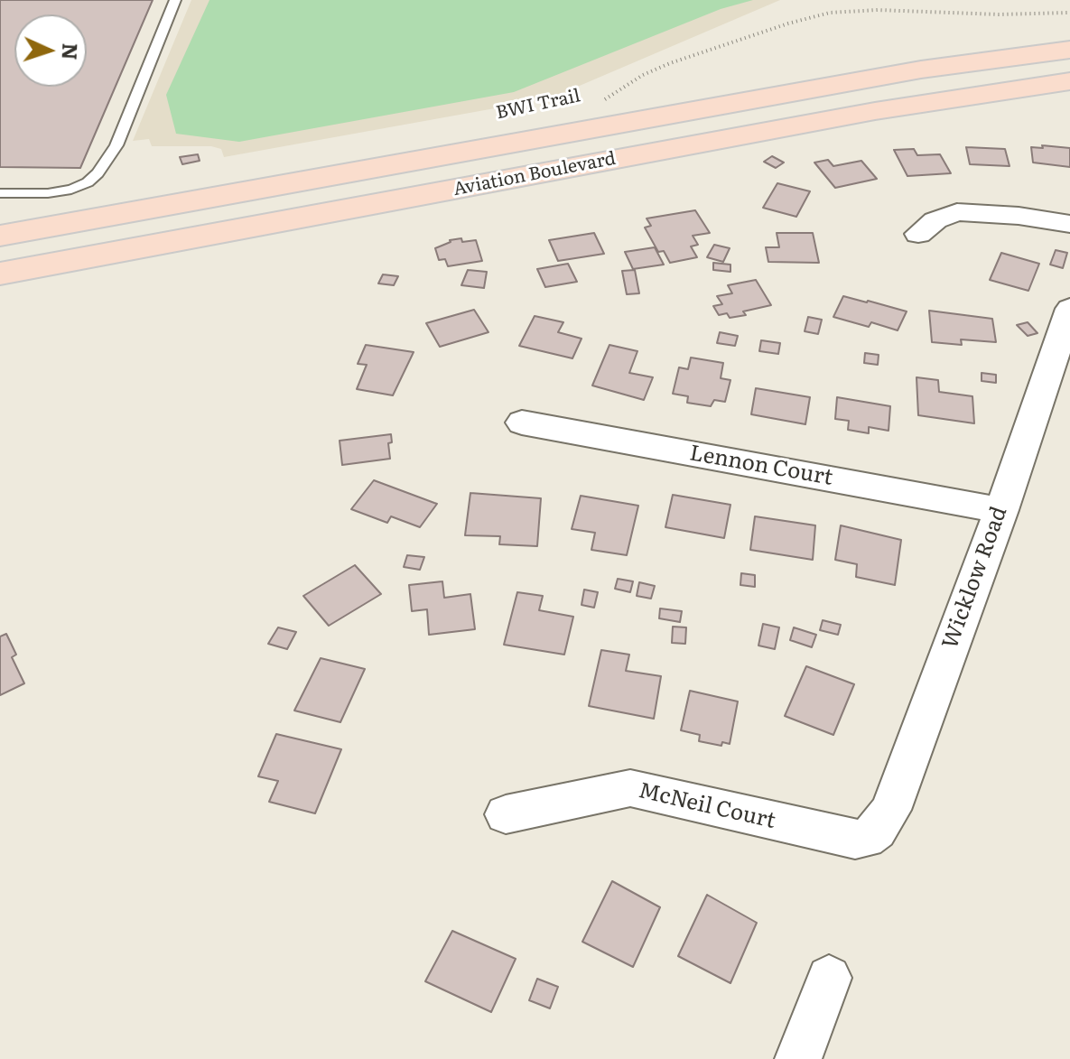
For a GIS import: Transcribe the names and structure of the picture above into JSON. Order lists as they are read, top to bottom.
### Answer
{
  "streets": {
    "main road": ["Aviation Boulevard"],
    "street": ["Lennon Court", "Wicklow Road", "McNeil Court"],
    "path": ["BWI Trail"]
  },
  "crossings": [
    ["Lennon Court", "Wicklow Road"],
    ["Wicklow Road", "McNeil Court"]
  ],
  "north": "right"
}
